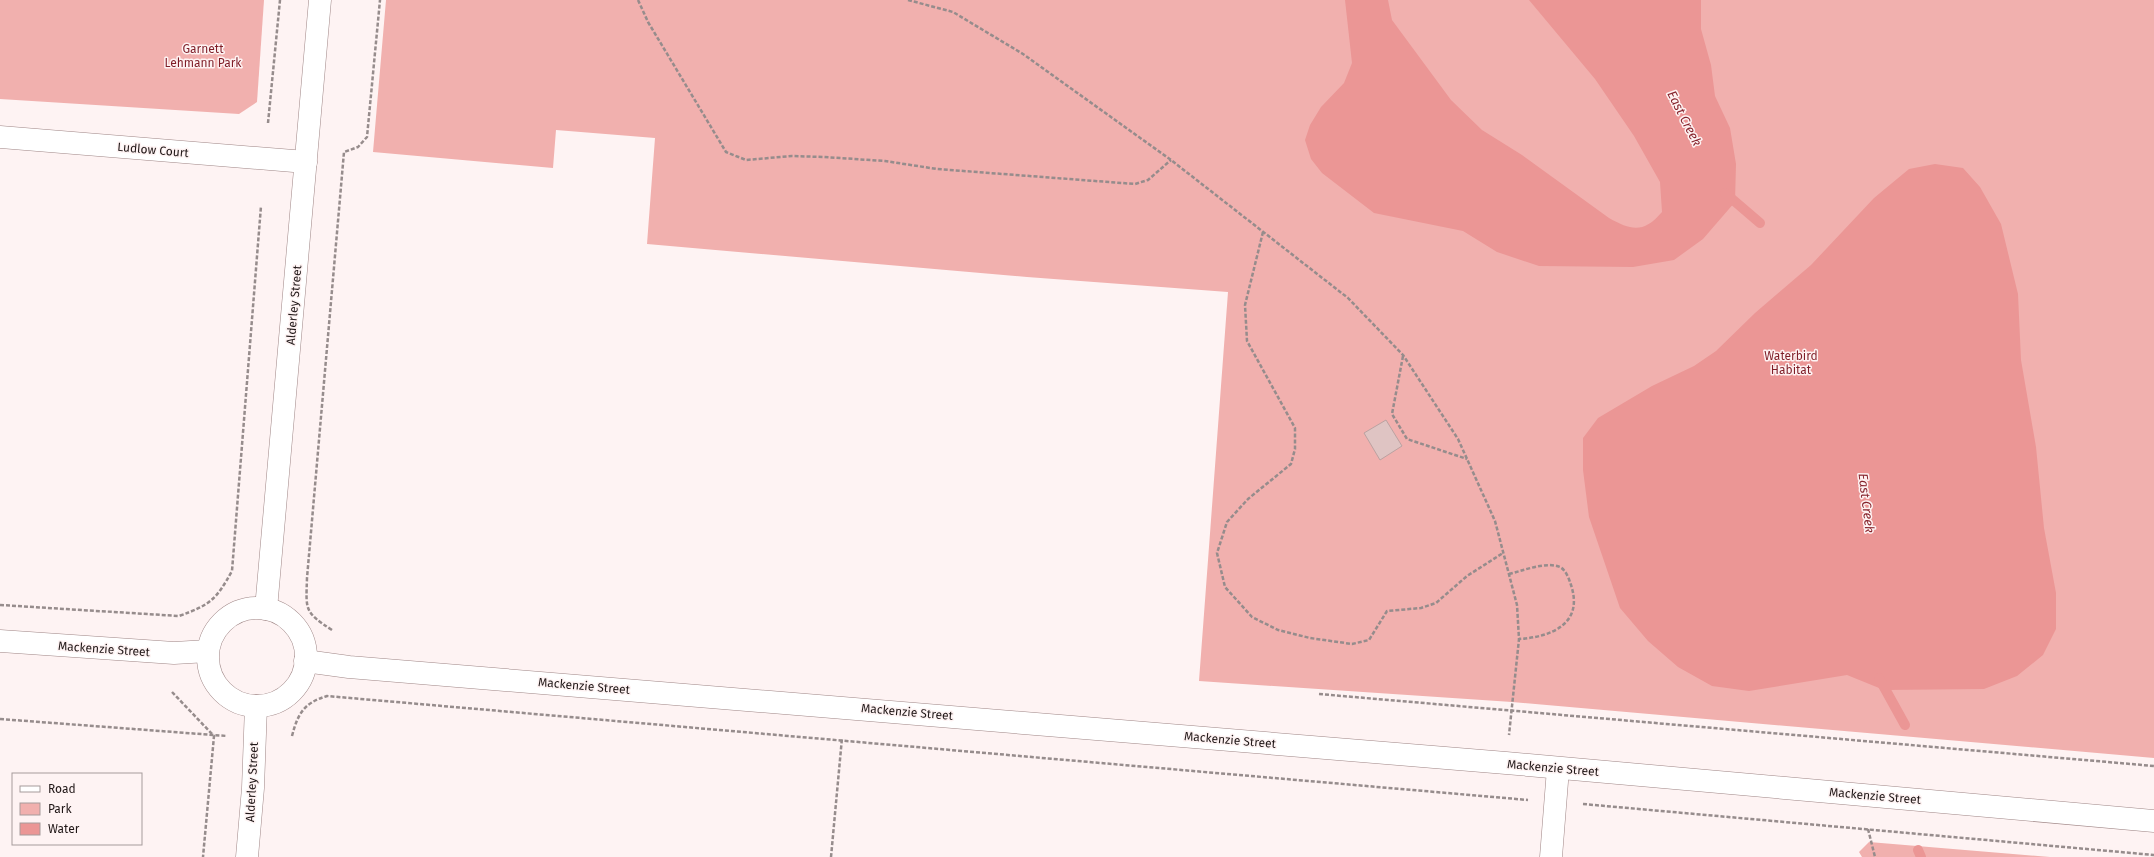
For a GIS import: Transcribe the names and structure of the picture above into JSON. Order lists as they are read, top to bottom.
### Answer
{
  "streets": {
    "main road": ["Ludlow Court", "Alderley Street", "Mackenzie Street"]
  },
  "crossings": [
    ["Ludlow Court", "Alderley Street"],
    ["Alderley Street", "Mackenzie Street"]
  ],
  "water": ["East Creek"],
  "parks": ["Garnett Lehmann Park", "Waterbird Habitat"],
  "legend": ["Road", "Park", "Water"]
}
